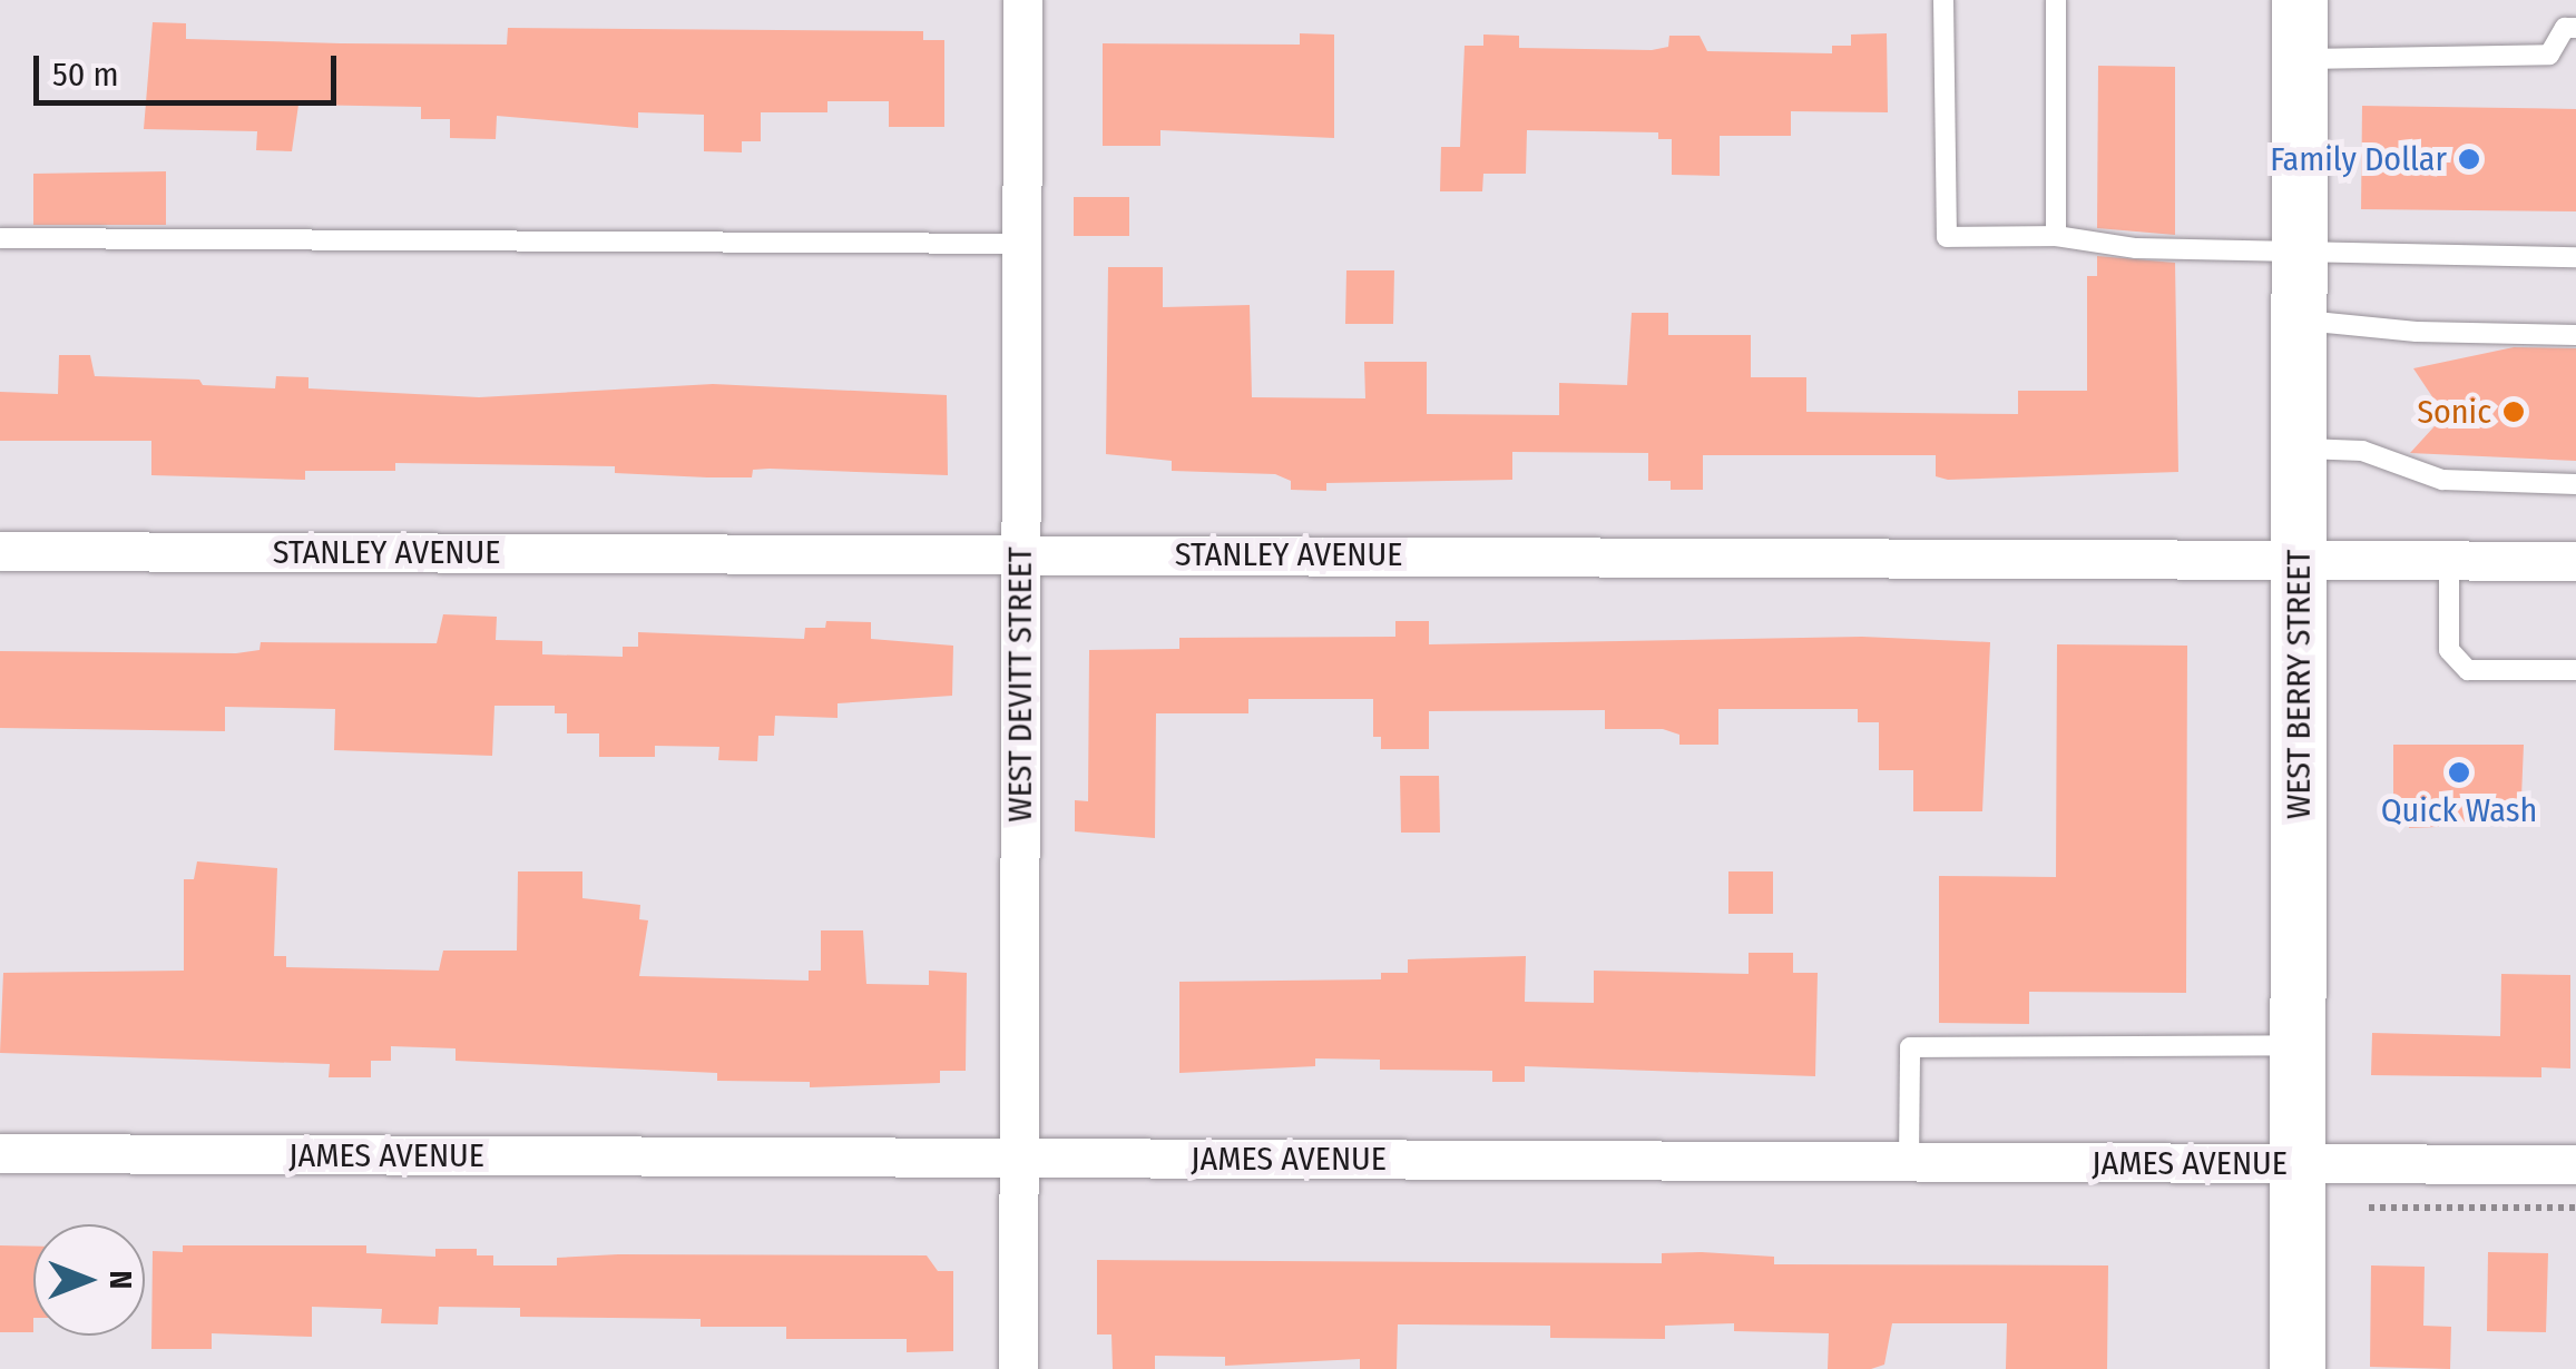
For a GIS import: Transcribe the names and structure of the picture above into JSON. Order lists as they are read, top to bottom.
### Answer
{
  "streets": {
    "main road": ["WEST BERRY STREET"],
    "street": ["STANLEY AVENUE", "WEST DEVITT STREET", "JAMES AVENUE"]
  },
  "crossings": [
    ["STANLEY AVENUE", "WEST DEVITT STREET"],
    ["STANLEY AVENUE", "WEST BERRY STREET"],
    ["WEST DEVITT STREET", "JAMES AVENUE"],
    ["WEST BERRY STREET", "JAMES AVENUE"]
  ],
  "places": ["Family Dollar", "Sonic", "Quick Wash"],
  "scale_bar": "50 m",
  "north": "right"
}
